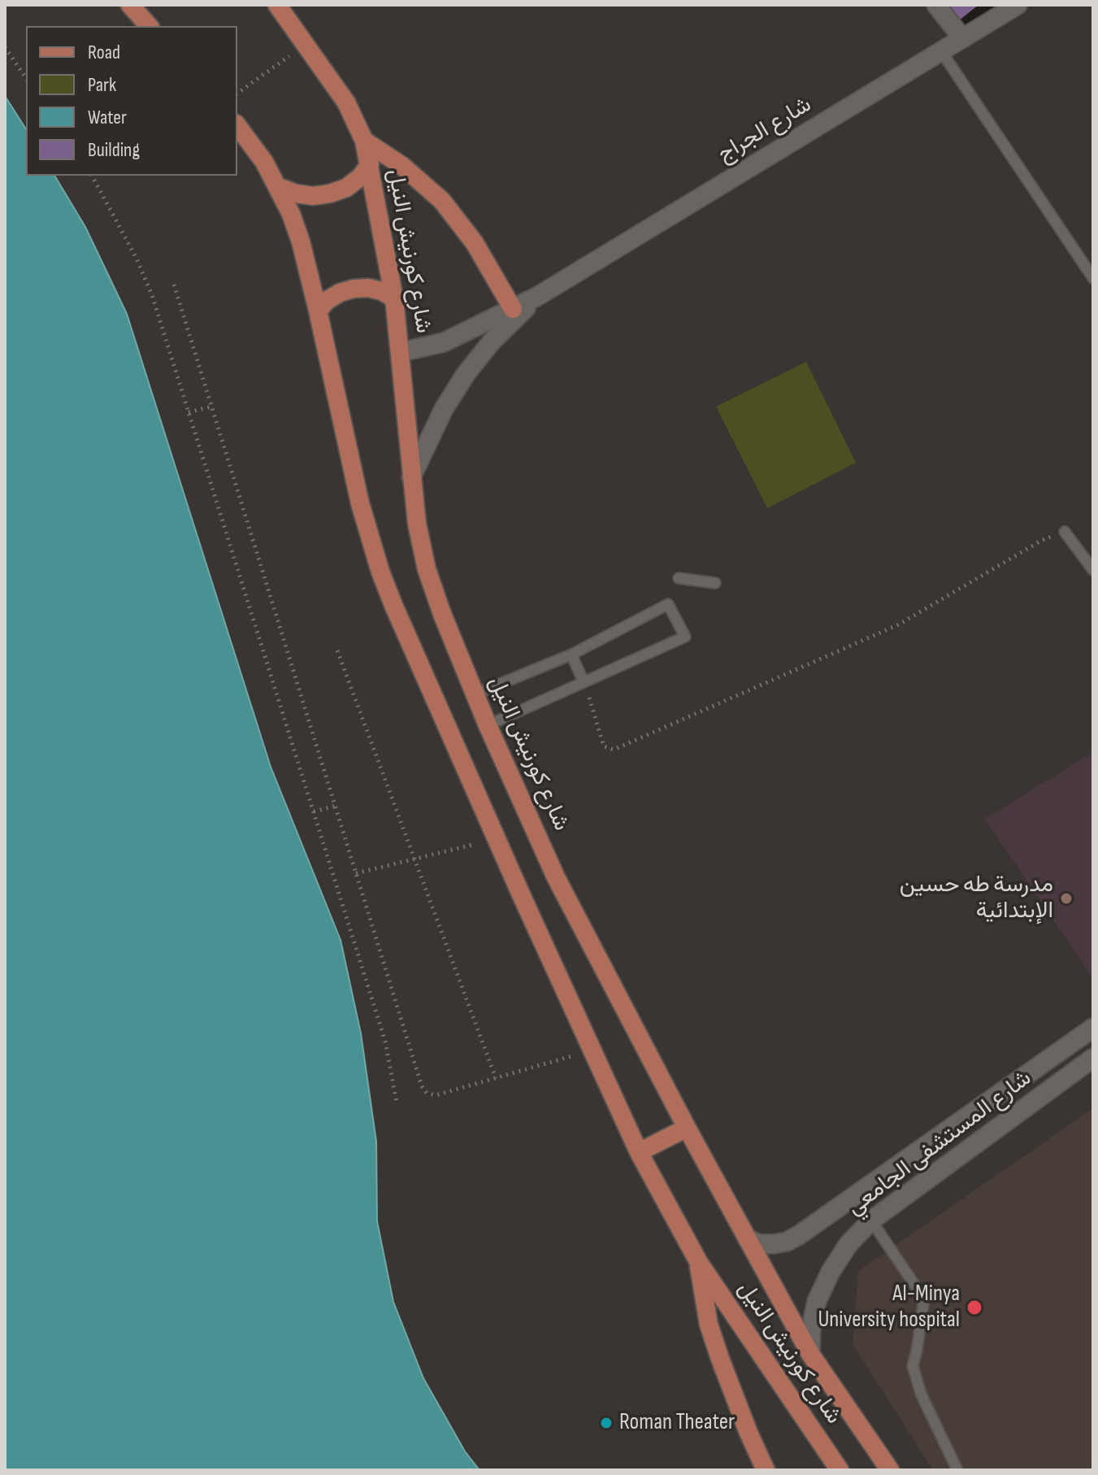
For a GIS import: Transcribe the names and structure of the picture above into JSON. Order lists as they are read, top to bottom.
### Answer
{
  "streets": {
    "main road": ["شارع كورنيش النيل"],
    "street": ["شارع الجراج", "شارع المستشفى الجامعي"]
  },
  "crossings": [
    ["شارع الجراج", "شارع كورنيش النيل"],
    ["شارع كورنيش النيل", "شارع المستشفى الجامعي"]
  ],
  "places": ["مدرسة طه حسين الإبتدائية", "Al-Minya University hospital", "Roman Theater"],
  "legend": [
    "Road",
    "Park",
    "Water",
    "Building"
  ]
}
